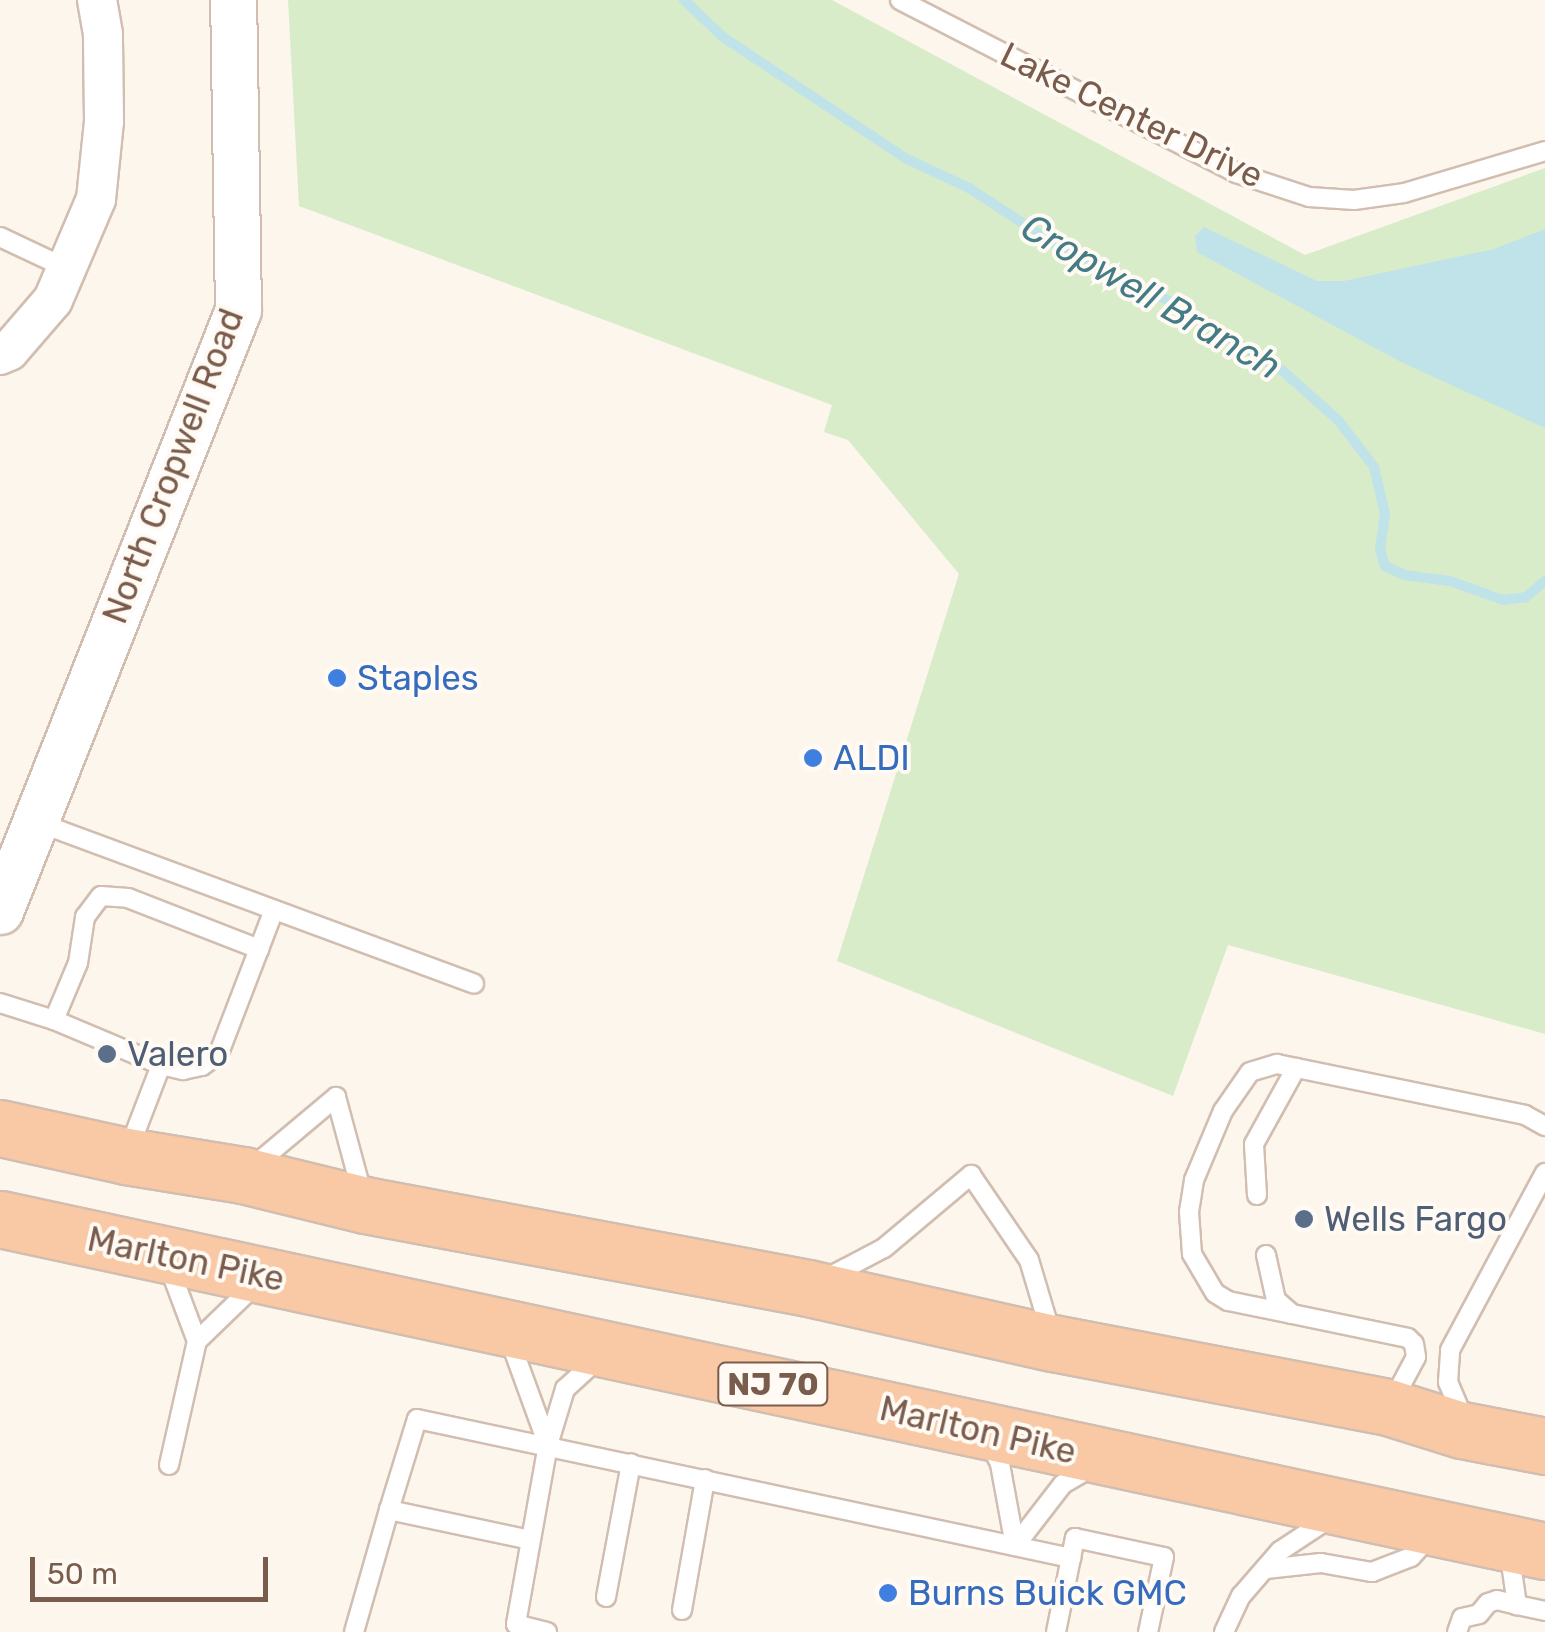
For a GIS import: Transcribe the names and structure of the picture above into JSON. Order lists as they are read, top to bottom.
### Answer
{
  "streets": {
    "highway": ["Marlton Pike", "NJ 70"],
    "street": ["North Cropwell Road"],
    "lane": ["Lake Center Drive"]
  },
  "water": ["Cropwell Branch"],
  "places": [
    "Staples",
    "ALDI",
    "Valero",
    "Wells Fargo",
    "Burns Buick GMC"
  ],
  "scale_bar": "50 m"
}
